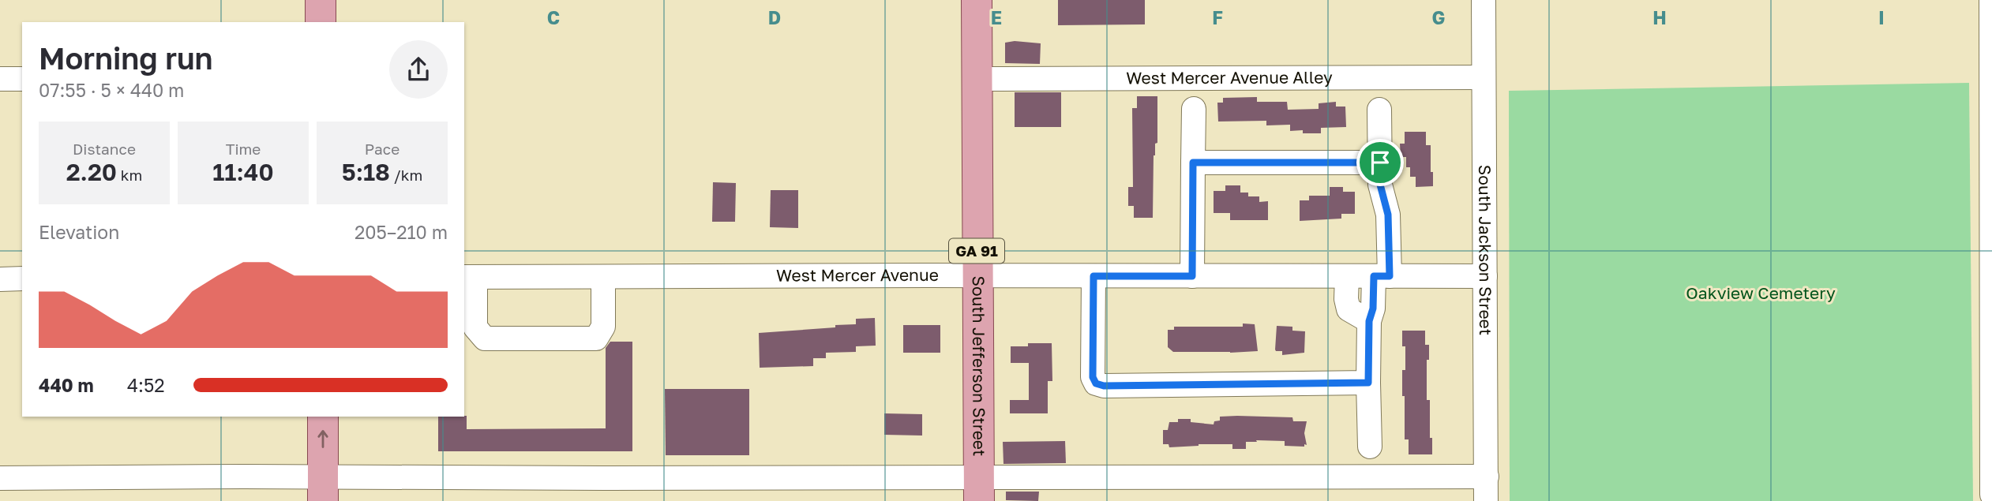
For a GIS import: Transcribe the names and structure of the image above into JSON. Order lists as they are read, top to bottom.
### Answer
{
  "streets": {
    "main road": ["GA 91", "South Jefferson Street"],
    "street": ["West Mercer Avenue Alley", "South Jackson Street", "West Mercer Avenue"]
  },
  "crossings": [
    ["West Mercer Avenue Alley", "South Jackson Street"],
    ["West Mercer Avenue Alley", "South Jefferson Street"],
    ["South Jackson Street", "West Mercer Avenue"],
    ["West Mercer Avenue", "South Jefferson Street"]
  ],
  "parks": ["Oakview Cemetery"],
  "page": {
    "heading": ["Morning run", "07:55 · 5 × 440 m"],
    "stats": [
      ["Distance", "2.20 km"],
      ["Time", "11:40"],
      ["Pace", "5:18 /km"]
    ],
    "chart": ["Elevation", "205–210 m"],
    "list": [
      {
        "name": "440 m",
        "note": "4:52"
      }
    ]
  },
  "grid": {
    "columns": [
      "C",
      "D",
      "E",
      "F",
      "G",
      "H",
      "I"
    ]
  }
}
